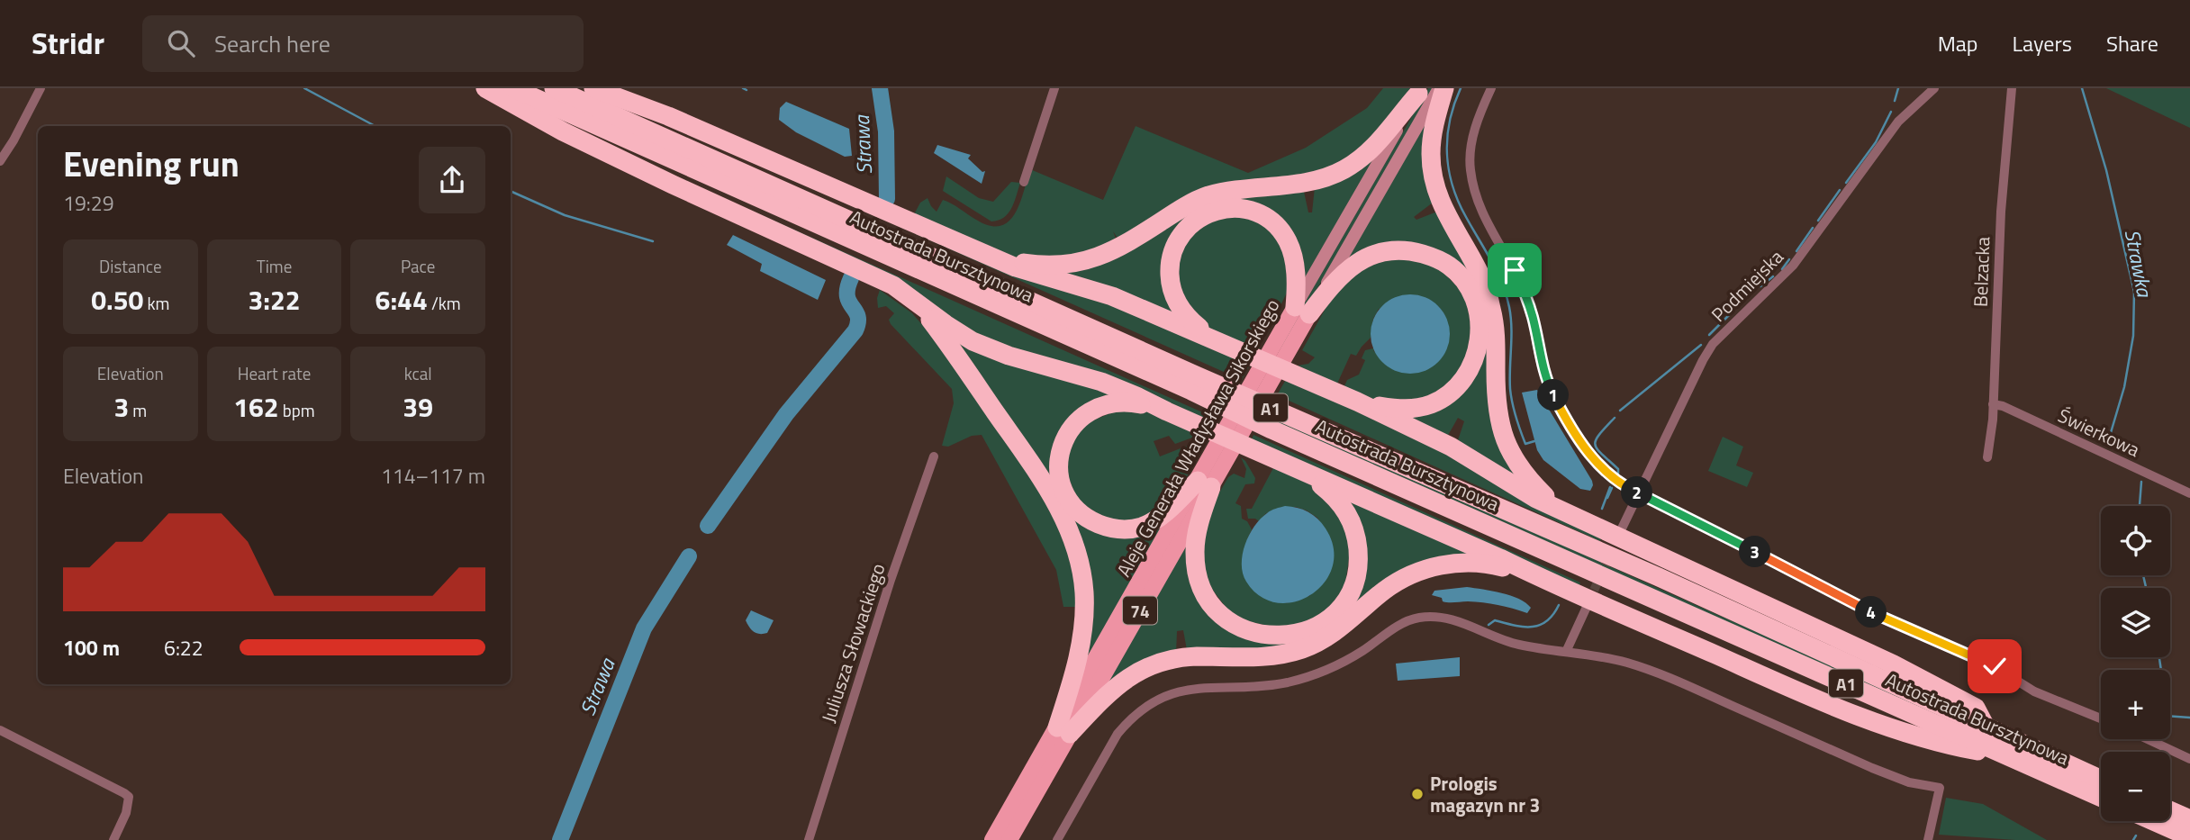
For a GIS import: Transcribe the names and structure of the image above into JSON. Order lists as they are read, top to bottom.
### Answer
{
  "streets": {
    "highway": ["Autostrada Bursztynowa", "A1"],
    "main road": ["Aleje Generała Władysława Sikorskiego", "74"],
    "street": [
      "Belzacka",
      "Podmiejska",
      "Świerkowa",
      "Juliusza Słowackiego"
    ]
  },
  "crossings": [
    ["Belzacka", "Świerkowa"]
  ],
  "water": ["Strawa", "Strawka"],
  "places": ["Prologis magazyn nr 3"],
  "page": {
    "header": "Stridr",
    "search": "Search here",
    "nav": ["Map", "Layers", "Share"],
    "heading": ["Evening run", "19:29"],
    "stats": [
      ["Distance", "0.50 km"],
      ["Time", "3:22"],
      ["Pace", "6:44 /km"],
      ["Elevation", "3 m"],
      ["Heart rate", "162 bpm"],
      ["kcal", "39"]
    ],
    "pins": [
      "1",
      "2",
      "3",
      "4"
    ],
    "chart": ["Elevation", "114–117 m"],
    "map_buttons": ["+", "−"],
    "list": [
      {
        "name": "100 m",
        "note": "6:22"
      }
    ]
  }
}
